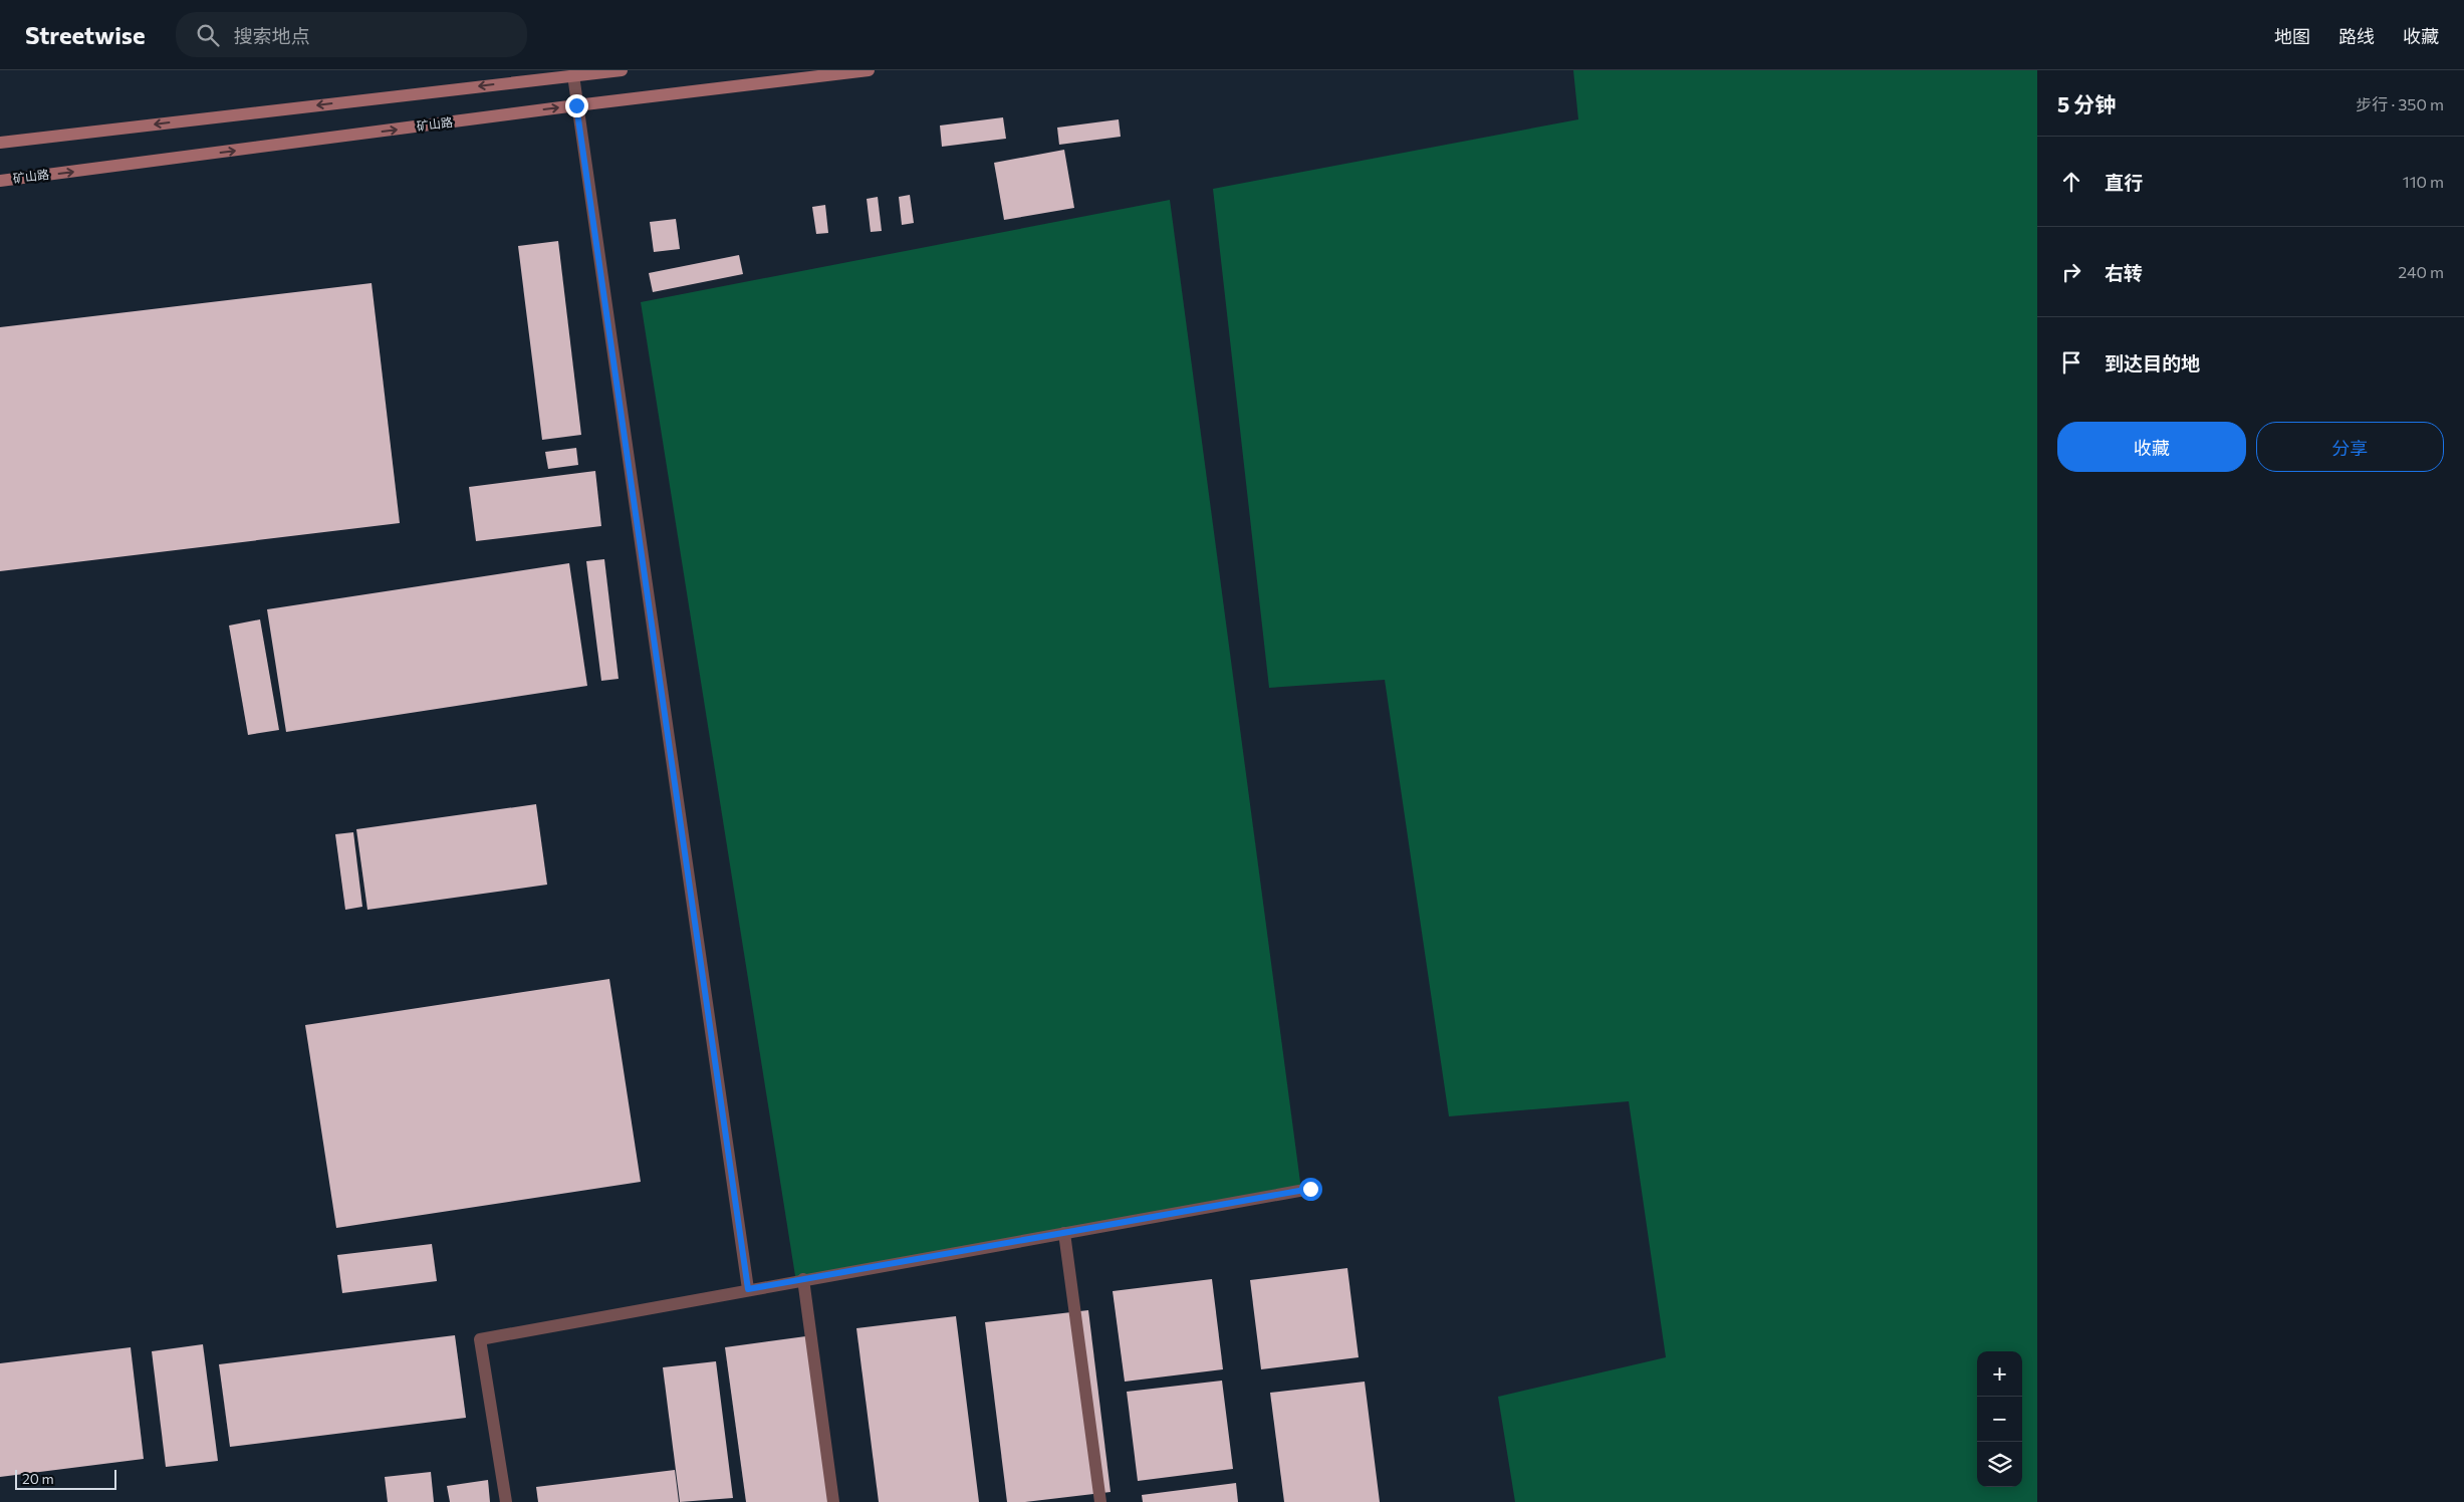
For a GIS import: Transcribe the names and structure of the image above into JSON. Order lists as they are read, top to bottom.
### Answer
{
  "streets": {
    "main road": ["矿山路"]
  },
  "scale_bar": "20 m",
  "page": {
    "header": "Streetwise",
    "search": "搜索地点",
    "nav": ["地图", "路线", "收藏"],
    "heading": ["5 分钟", "步行 · 350 m"],
    "list": [
      ["直行", "110 m"],
      ["右转", "240 m"],
      "到达目的地"
    ],
    "buttons": ["收藏", "分享"],
    "map_buttons": ["+", "−"],
    "scale": "20 m"
  }
}
